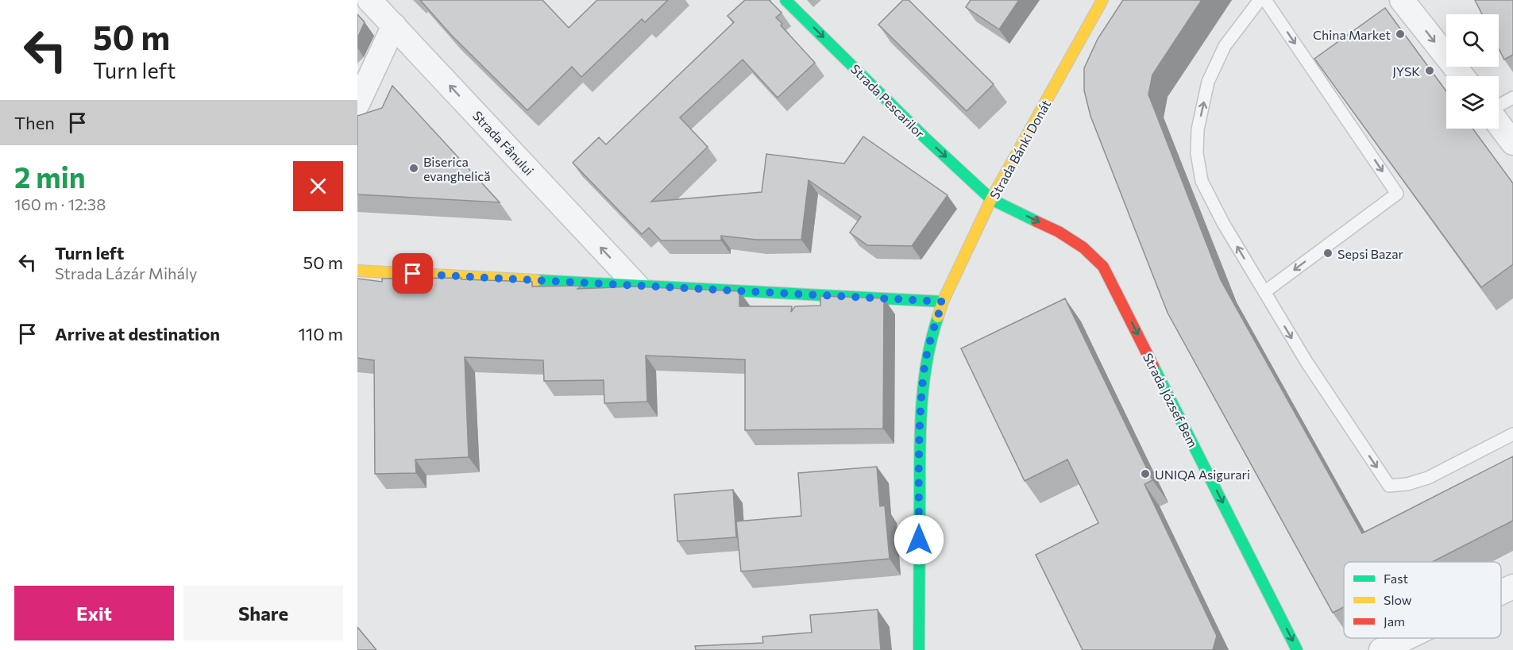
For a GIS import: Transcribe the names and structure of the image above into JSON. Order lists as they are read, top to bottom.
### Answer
{
  "streets": {
    "street": [
      "Strada Pescarilor",
      "Strada Fânului",
      "Strada Bánki Donát",
      "Strada József Bem"
    ]
  },
  "crossings": [
    ["Strada Pescarilor", "Strada Bánki Donát"],
    ["Strada Pescarilor", "Strada József Bem"],
    ["Strada Bánki Donát", "Strada József Bem"]
  ],
  "one_way": ["Strada Pescarilor", "Strada Fânului", "Strada József Bem"],
  "places": [
    "China Market",
    "JYSK",
    "Biserica evanghelică",
    "Sepsi Bazar",
    "UNIQA Asigurari"
  ],
  "legend": ["Fast", "Slow", "Jam"],
  "page": {
    "turn": ["50 m", "Turn left"],
    "then": "Then",
    "heading": ["2 min", "160 m · 12:38"],
    "list": [
      {
        "name": "Turn left",
        "note": "Strada Lázár Mihály",
        "value": "50 m"
      },
      {
        "name": "Arrive at destination",
        "value": "110 m"
      }
    ],
    "buttons": ["Exit", "Share"]
  }
}
